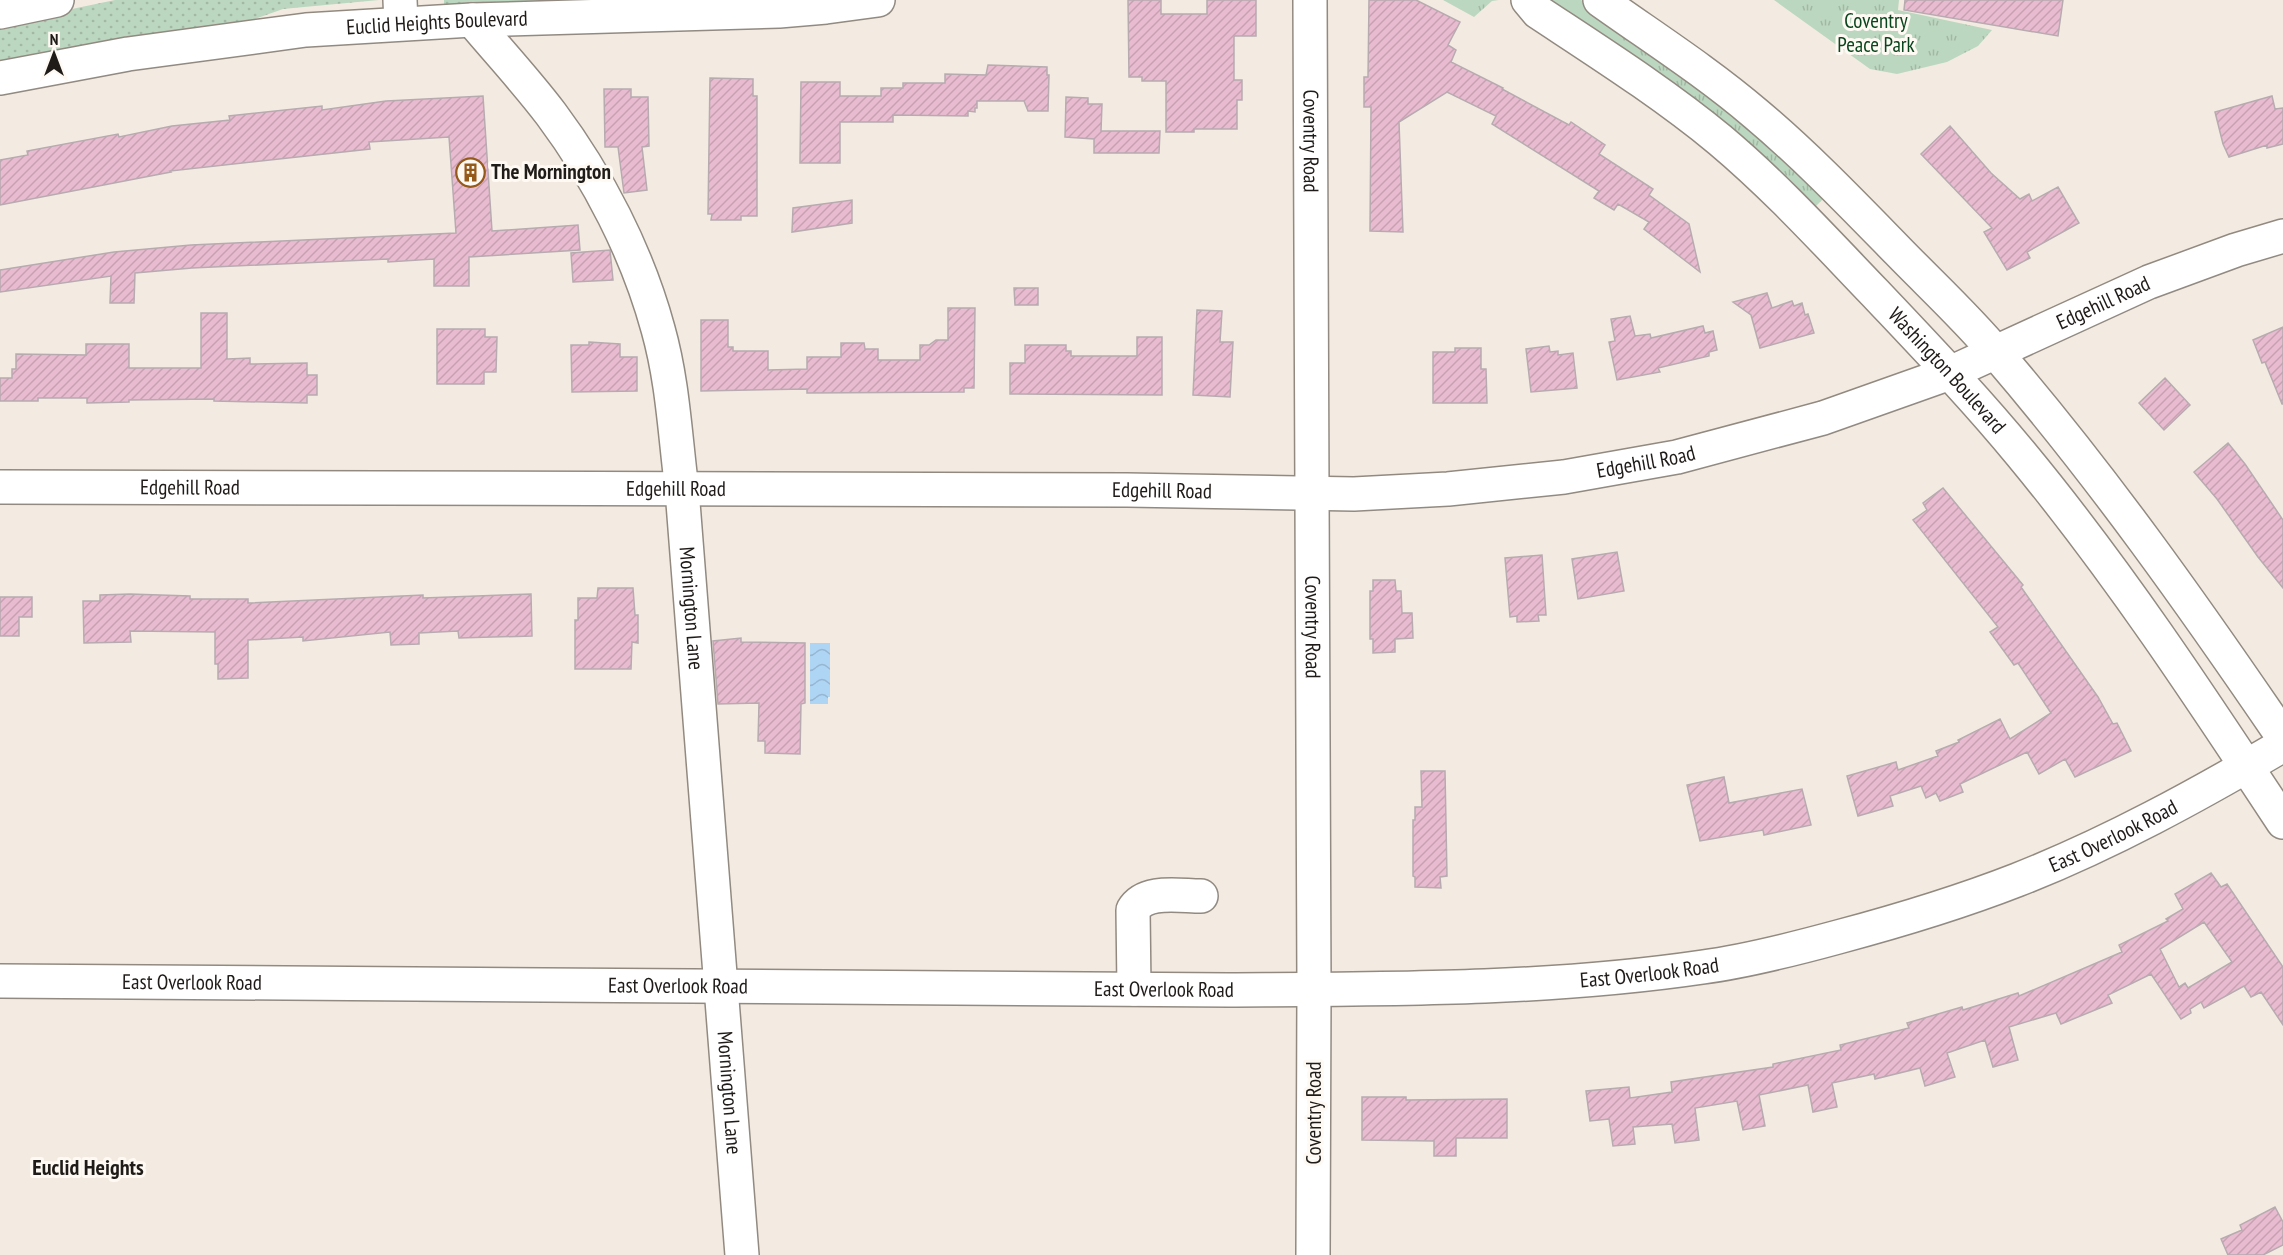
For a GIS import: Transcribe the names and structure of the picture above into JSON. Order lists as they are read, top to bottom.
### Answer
{
  "streets": {
    "street": [
      "Euclid Heights Boulevard",
      "Coventry Road",
      "Edgehill Road",
      "Washington Boulevard",
      "Mornington Lane",
      "East Overlook Road"
    ]
  },
  "crossings": [
    ["Euclid Heights Boulevard", "Mornington Lane"],
    ["Coventry Road", "Edgehill Road"],
    ["Coventry Road", "East Overlook Road"],
    ["Edgehill Road", "Washington Boulevard"],
    ["Edgehill Road", "Mornington Lane"],
    ["Washington Boulevard", "East Overlook Road"],
    ["Mornington Lane", "East Overlook Road"]
  ],
  "districts": ["Euclid Heights"],
  "parks": ["Coventry Peace Park"],
  "places": {
    "building": ["The Mornington"]
  },
  "north": "top"
}
